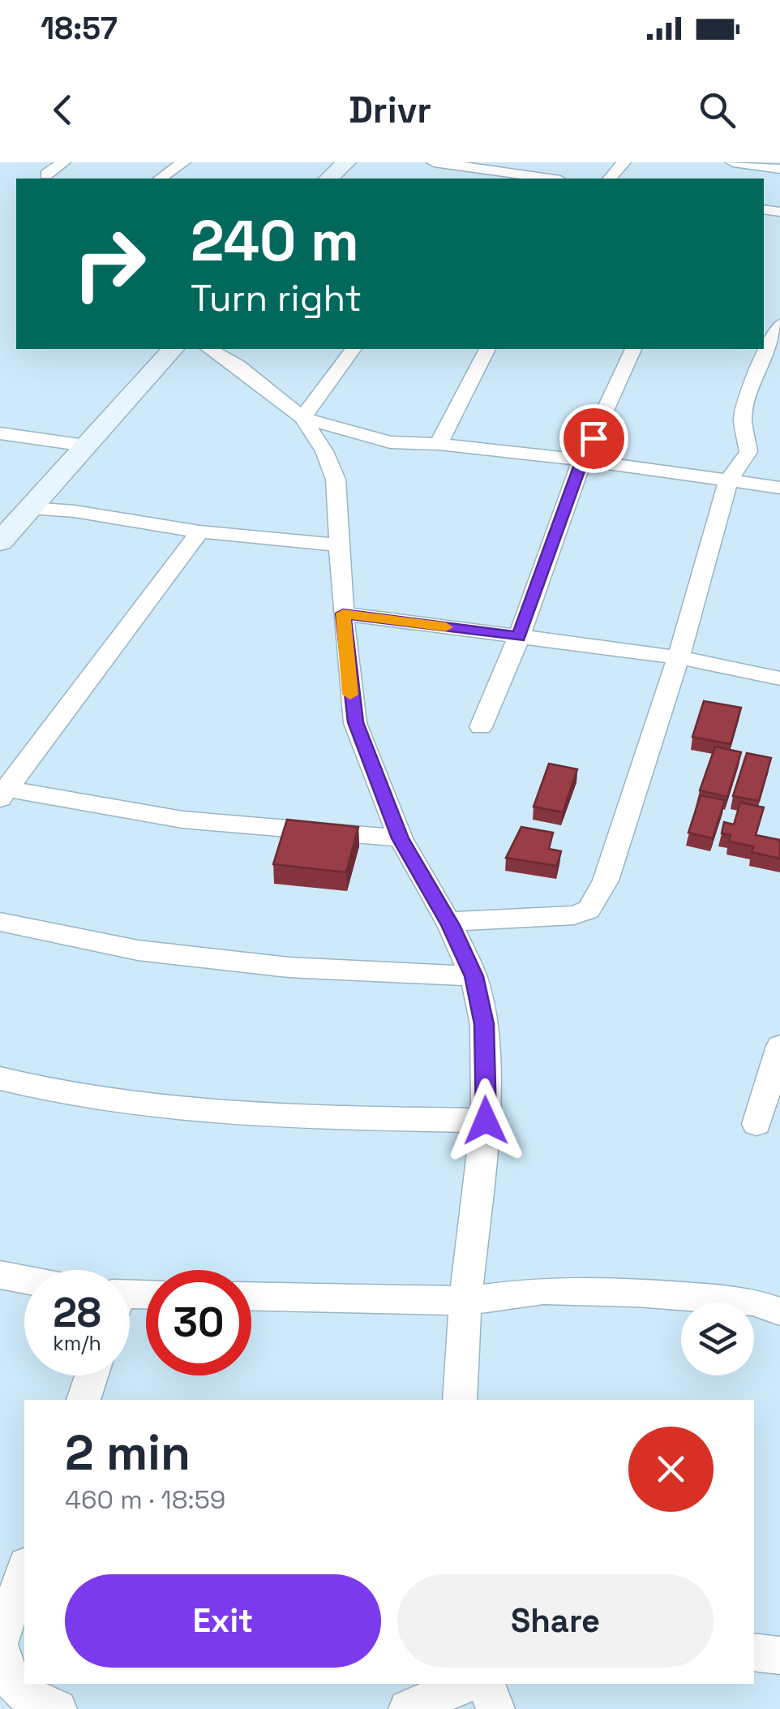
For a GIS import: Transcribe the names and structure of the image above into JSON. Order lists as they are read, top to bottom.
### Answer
{
  "page": {
    "status": "18:57",
    "header": "Drivr",
    "turn": ["240 m", "Turn right"],
    "speed": "28 km/h",
    "limit": "30",
    "heading": ["2 min", "460 m · 18:59"],
    "buttons": ["Exit", "Share"]
  }
}
